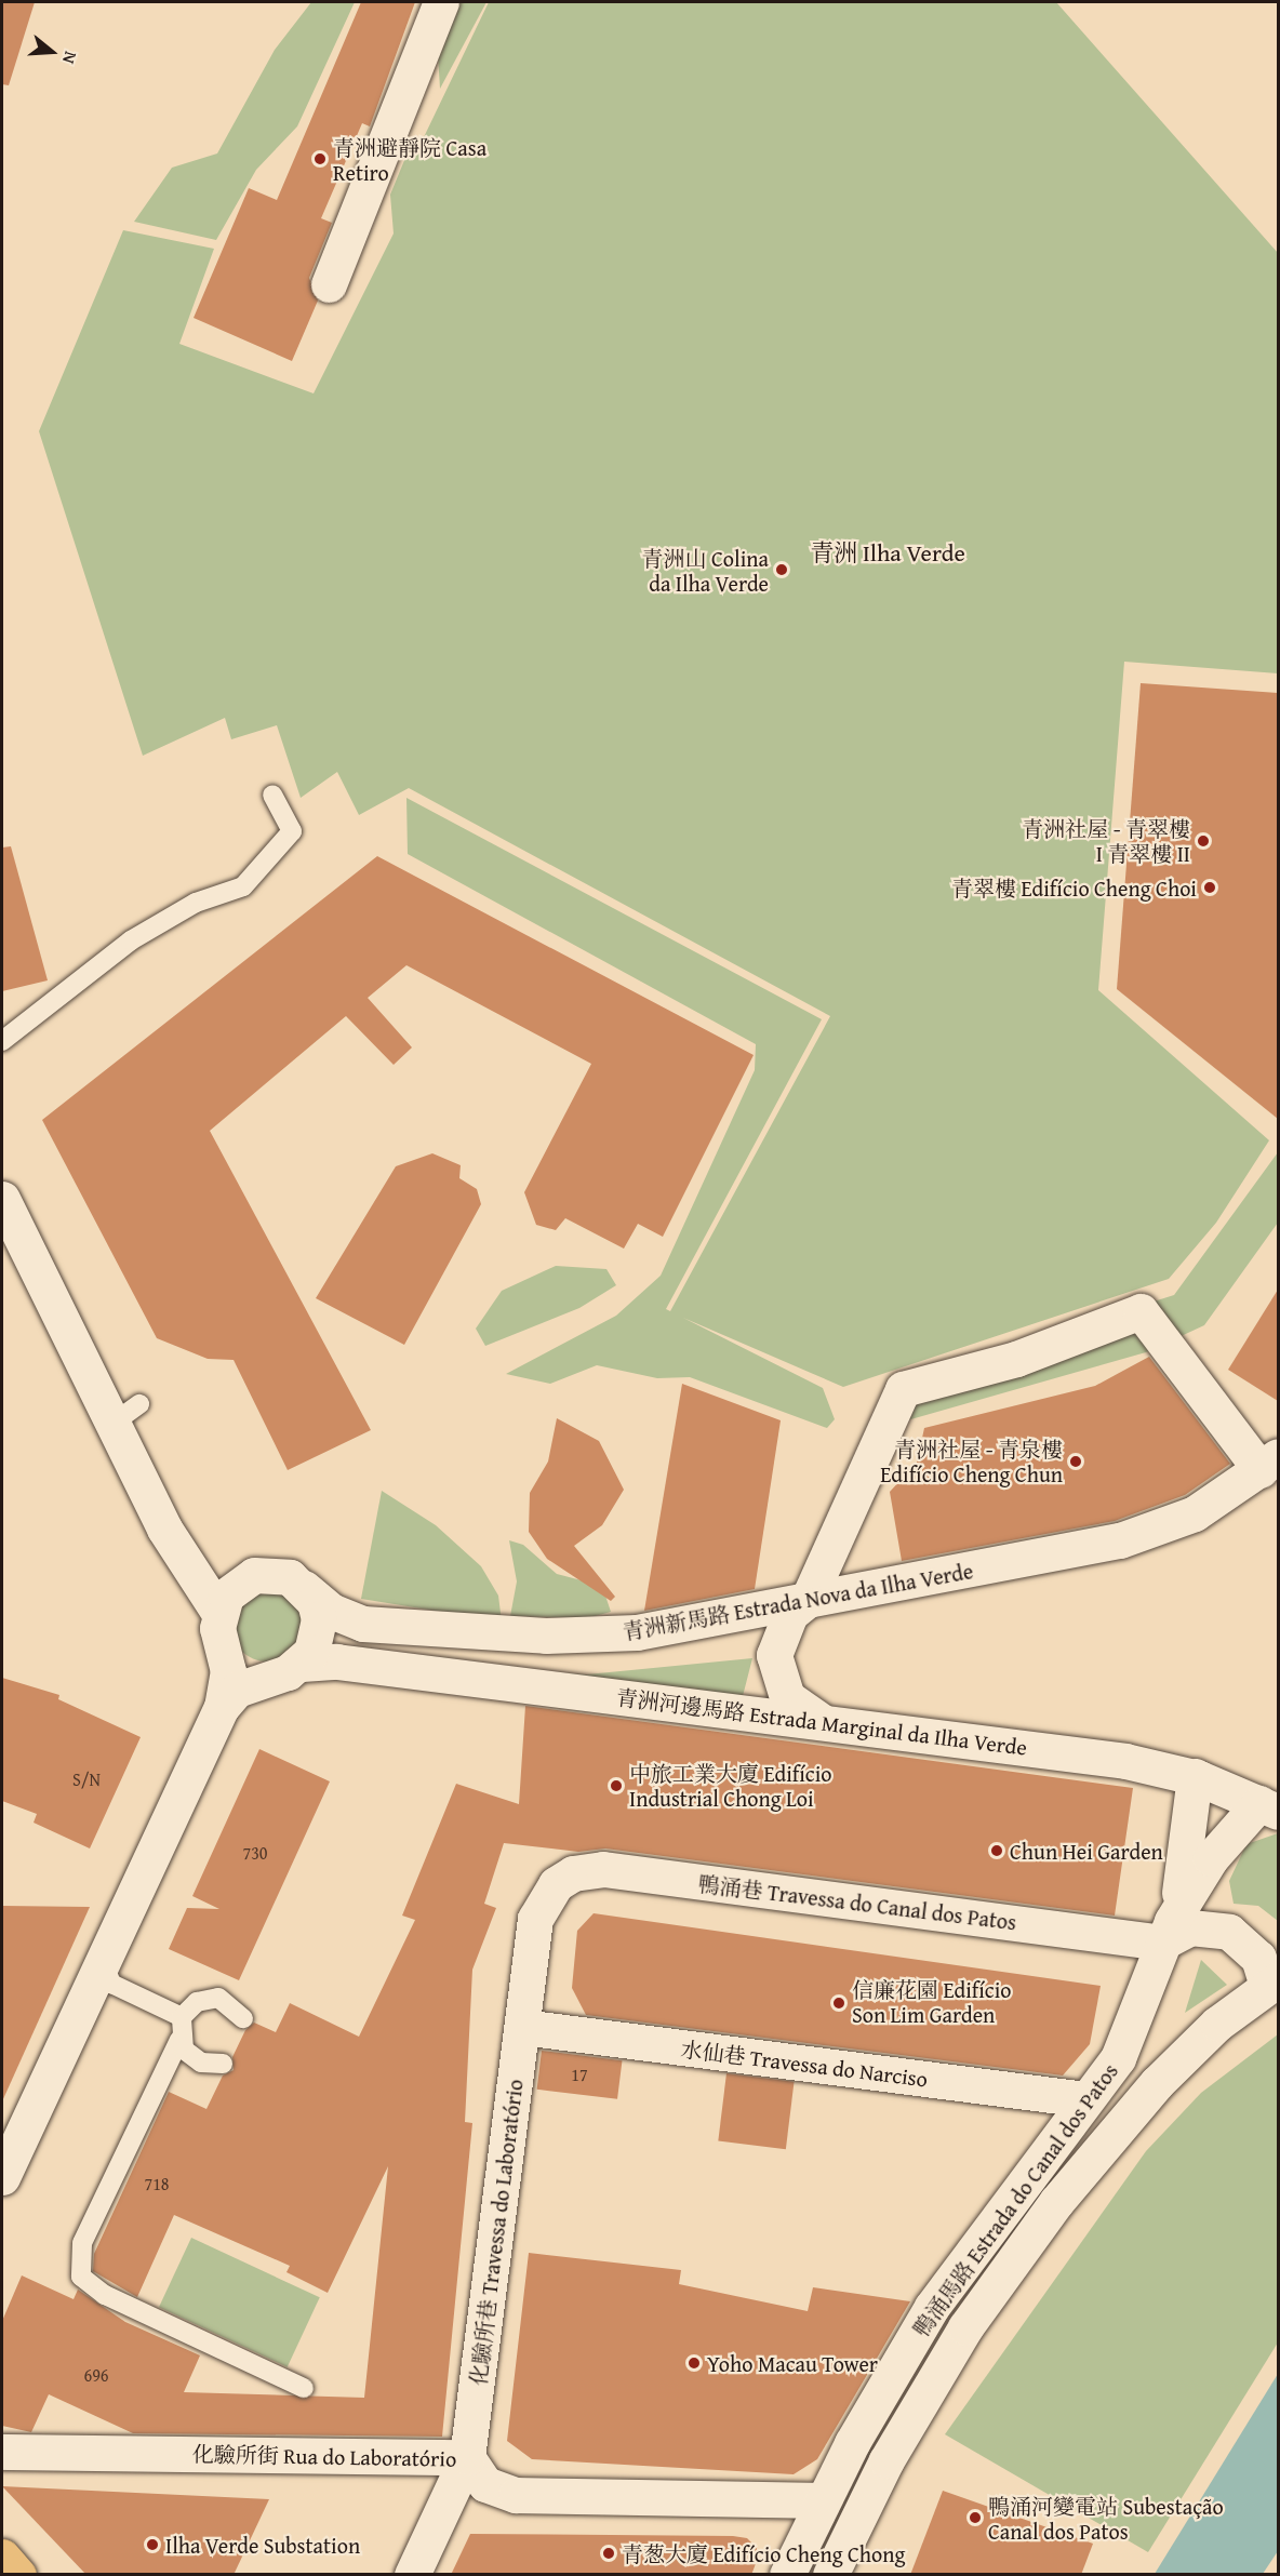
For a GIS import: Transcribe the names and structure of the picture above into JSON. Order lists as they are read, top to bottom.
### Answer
{
  "streets": {
    "street": [
      "青洲新馬路 Estrada Nova da Ilha Verde",
      "青洲河邊馬路 Estrada Marginal da Ilha Verde",
      "鴨涌巷 Travessa do Canal dos Patos",
      "水仙巷 Travessa do Narciso",
      "鴨涌馬路 Estrada do Canal dos Patos",
      "化驗所巷 Travessa do Laboratório",
      "化驗所街 Rua do Laboratório"
    ]
  },
  "crossings": [
    ["青洲新馬路 Estrada Nova da Ilha Verde", "青洲河邊馬路 Estrada Marginal da Ilha Verde"],
    ["鴨涌巷 Travessa do Canal dos Patos", "鴨涌馬路 Estrada do Canal dos Patos"],
    ["鴨涌巷 Travessa do Canal dos Patos", "化驗所巷 Travessa do Laboratório"],
    ["水仙巷 Travessa do Narciso", "鴨涌馬路 Estrada do Canal dos Patos"],
    ["水仙巷 Travessa do Narciso", "化驗所巷 Travessa do Laboratório"],
    ["鴨涌馬路 Estrada do Canal dos Patos", "化驗所街 Rua do Laboratório"],
    ["化驗所巷 Travessa do Laboratório", "化驗所街 Rua do Laboratório"]
  ],
  "districts": ["青洲 Ilha Verde"],
  "places": [
    "青洲避靜院 Casa Retiro",
    "青洲山 Colina da Ilha Verde",
    "青洲社屋 - 青翠樓 I 青翠樓 II",
    "青翠樓 Edifício Cheng Choi",
    "青洲社屋 - 青泉樓 Edifício Cheng Chun",
    "中旅工業大廈 Edifício Industrial Chong Loi",
    "Chun Hei Garden",
    "信廉花園 Edifício Son Lim Garden",
    "Yoho Macau Tower",
    "鴨涌河變電站 Subestação Canal dos Patos",
    "Ilha Verde Substation",
    "青葱大廈 Edifício Cheng Chong"
  ],
  "house_numbers": [
    "S/N",
    "730",
    "17",
    "718",
    "696"
  ],
  "north": "right"
}
